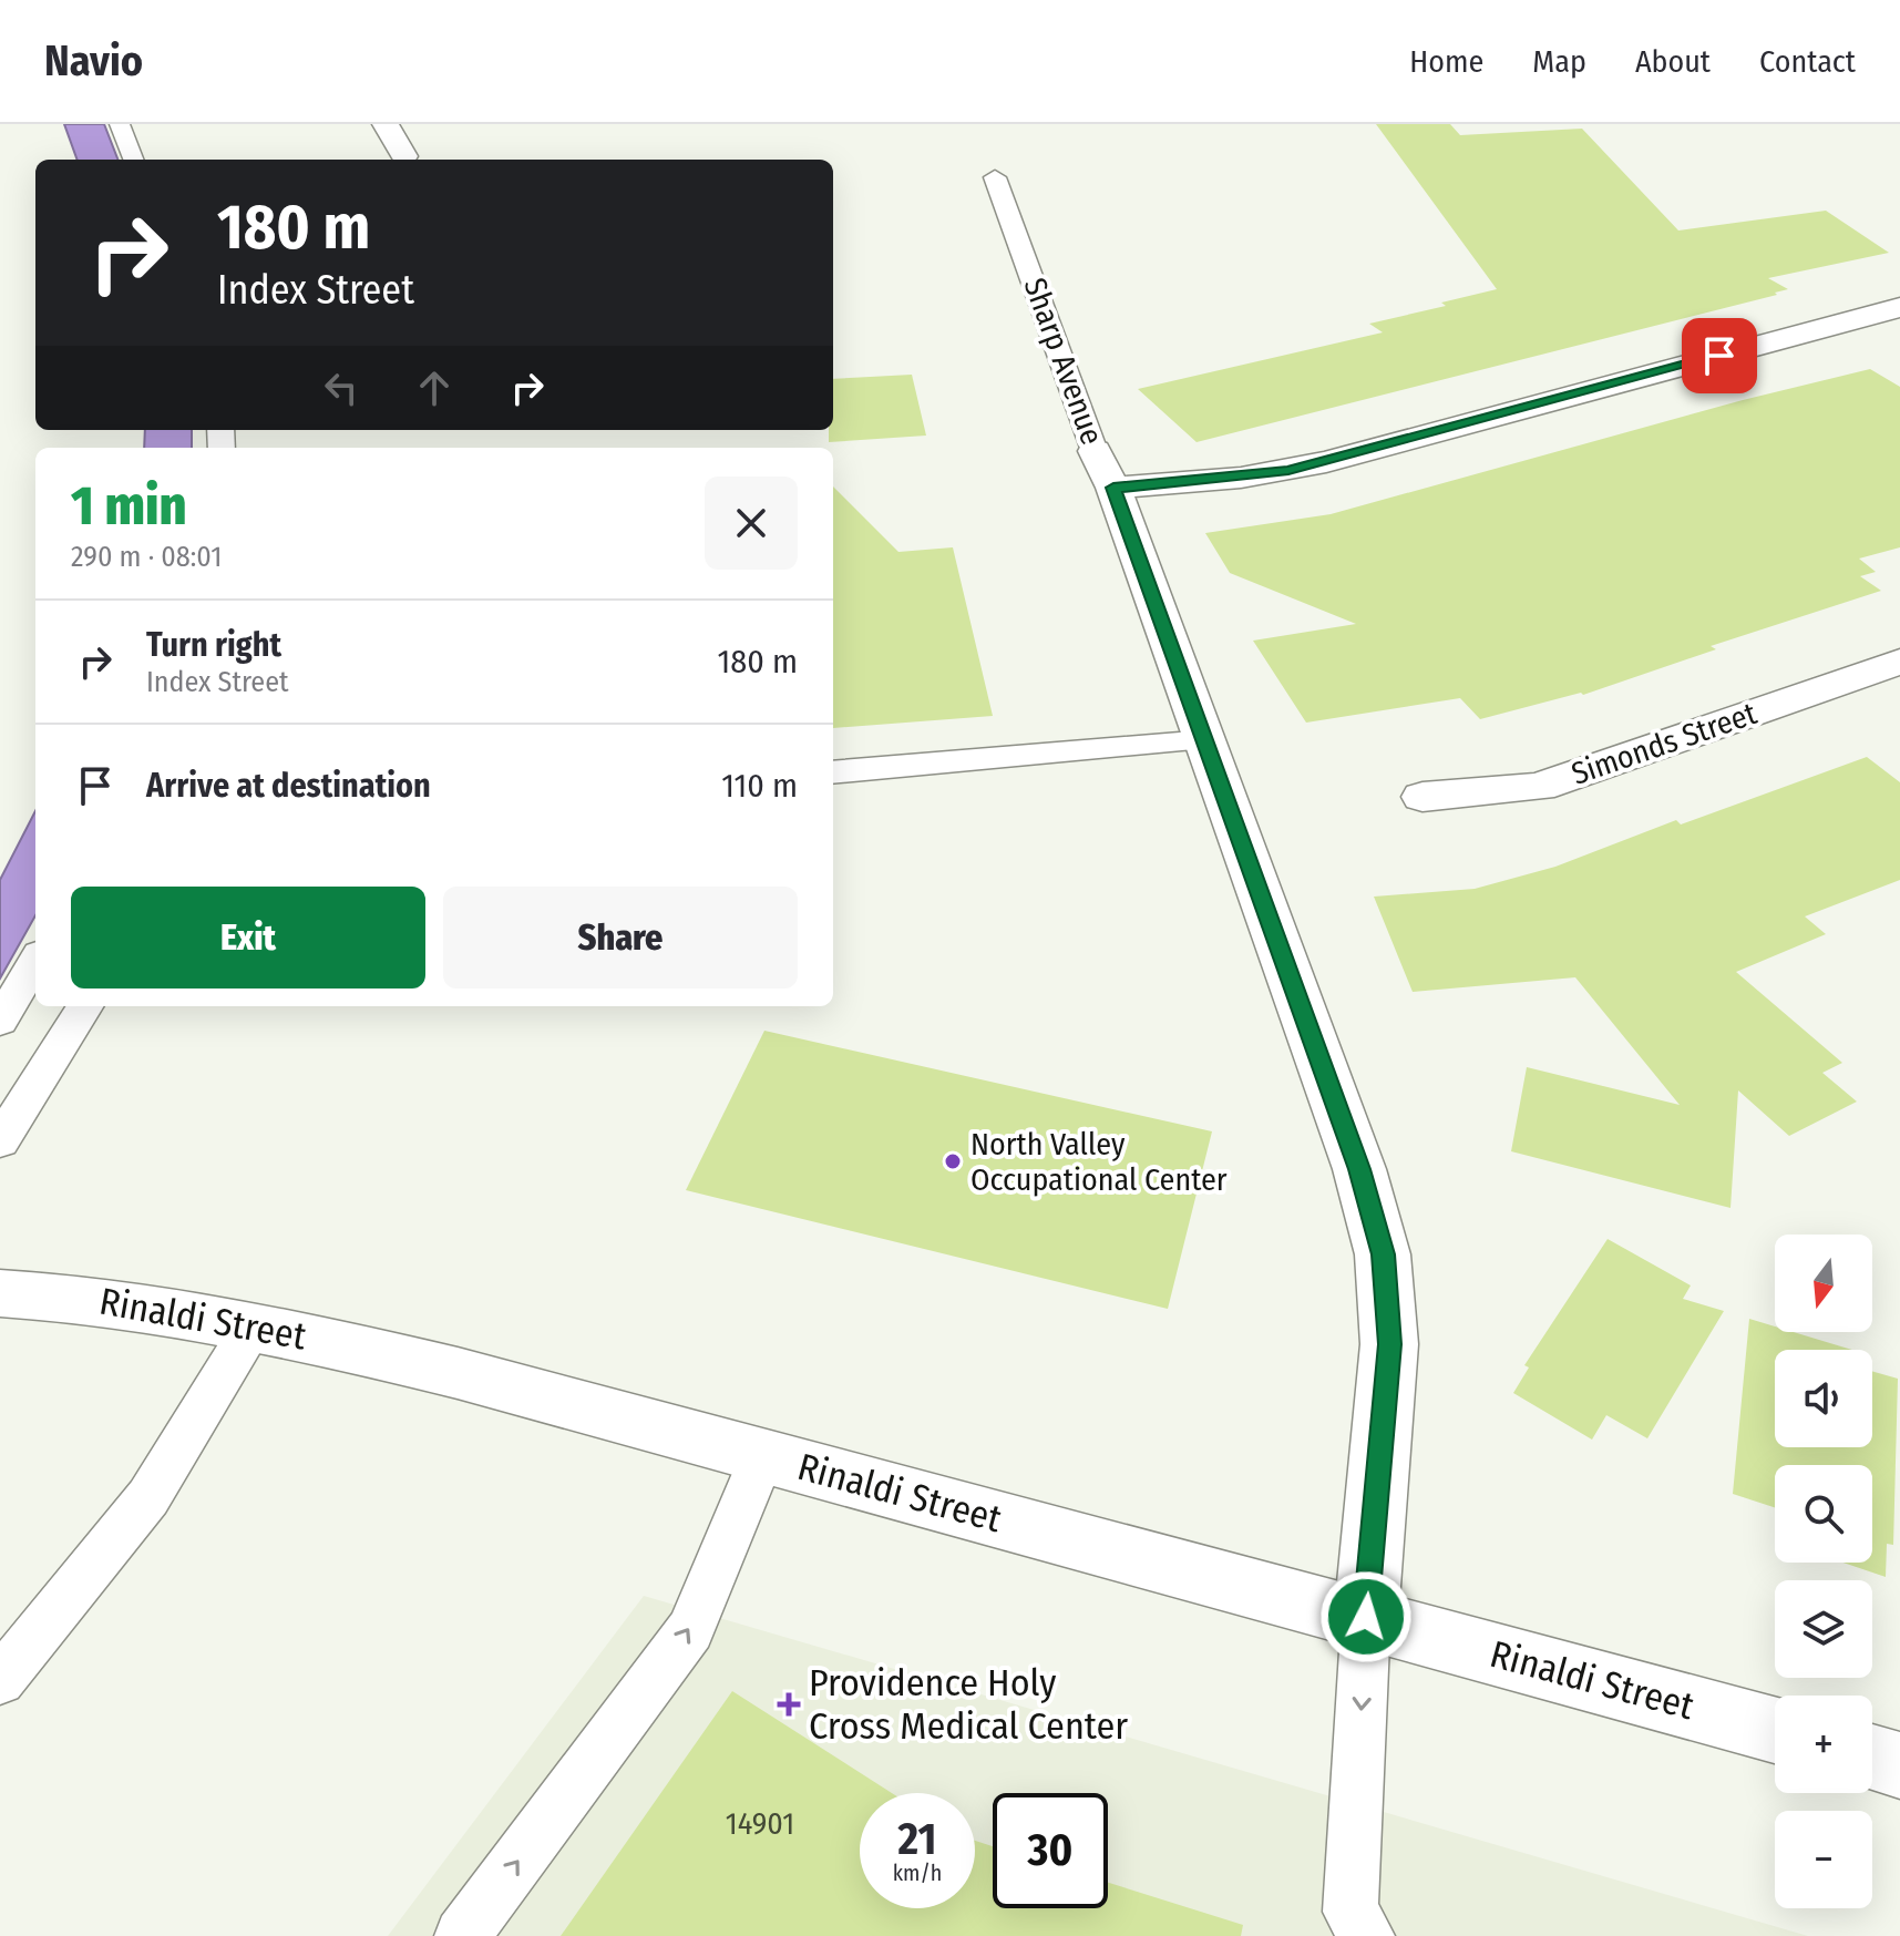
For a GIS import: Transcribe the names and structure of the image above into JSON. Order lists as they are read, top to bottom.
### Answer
{
  "streets": {
    "street": ["Sharp Avenue", "Simonds Street", "Rinaldi Street"]
  },
  "crossings": [
    ["Sharp Avenue", "Rinaldi Street"]
  ],
  "places": {
    "other": ["North Valley Occupational Center"],
    "health": ["Providence Holy Cross Medical Center"]
  },
  "house_numbers": ["14901"],
  "north": "bottom",
  "page": {
    "header": "Navio",
    "nav": [
      "Home",
      "Map",
      "About",
      "Contact"
    ],
    "turn": ["180 m", "Index Street"],
    "heading": ["1 min", "290 m · 08:01"],
    "list": [
      {
        "name": "Turn right",
        "note": "Index Street",
        "value": "180 m"
      },
      {
        "name": "Arrive at destination",
        "value": "110 m"
      }
    ],
    "buttons": ["Exit", "Share"],
    "map_buttons": ["+", "−"],
    "speed": "21 km/h",
    "limit": "30"
  }
}
